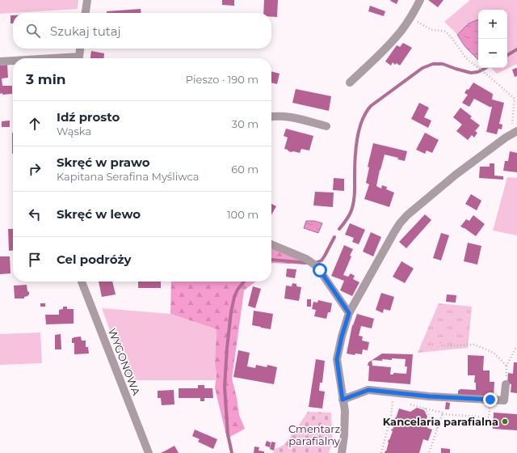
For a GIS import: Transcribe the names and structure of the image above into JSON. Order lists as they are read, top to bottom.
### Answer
{
  "streets": {
    "street": ["WYGONOWA"]
  },
  "parks": ["Cmentarz parafialny"],
  "places": ["Kancelaria parafialna"],
  "page": {
    "map_buttons": ["+", "−"],
    "search": "Szukaj tutaj",
    "heading": ["3 min", "Pieszo · 190 m"],
    "list": [
      ["Idź prosto", "Wąska", "30 m"],
      ["Skręć w prawo", "Kapitana Serafina Myśliwca", "60 m"],
      ["Skręć w lewo", "100 m"],
      "Cel podróży"
    ]
  }
}
